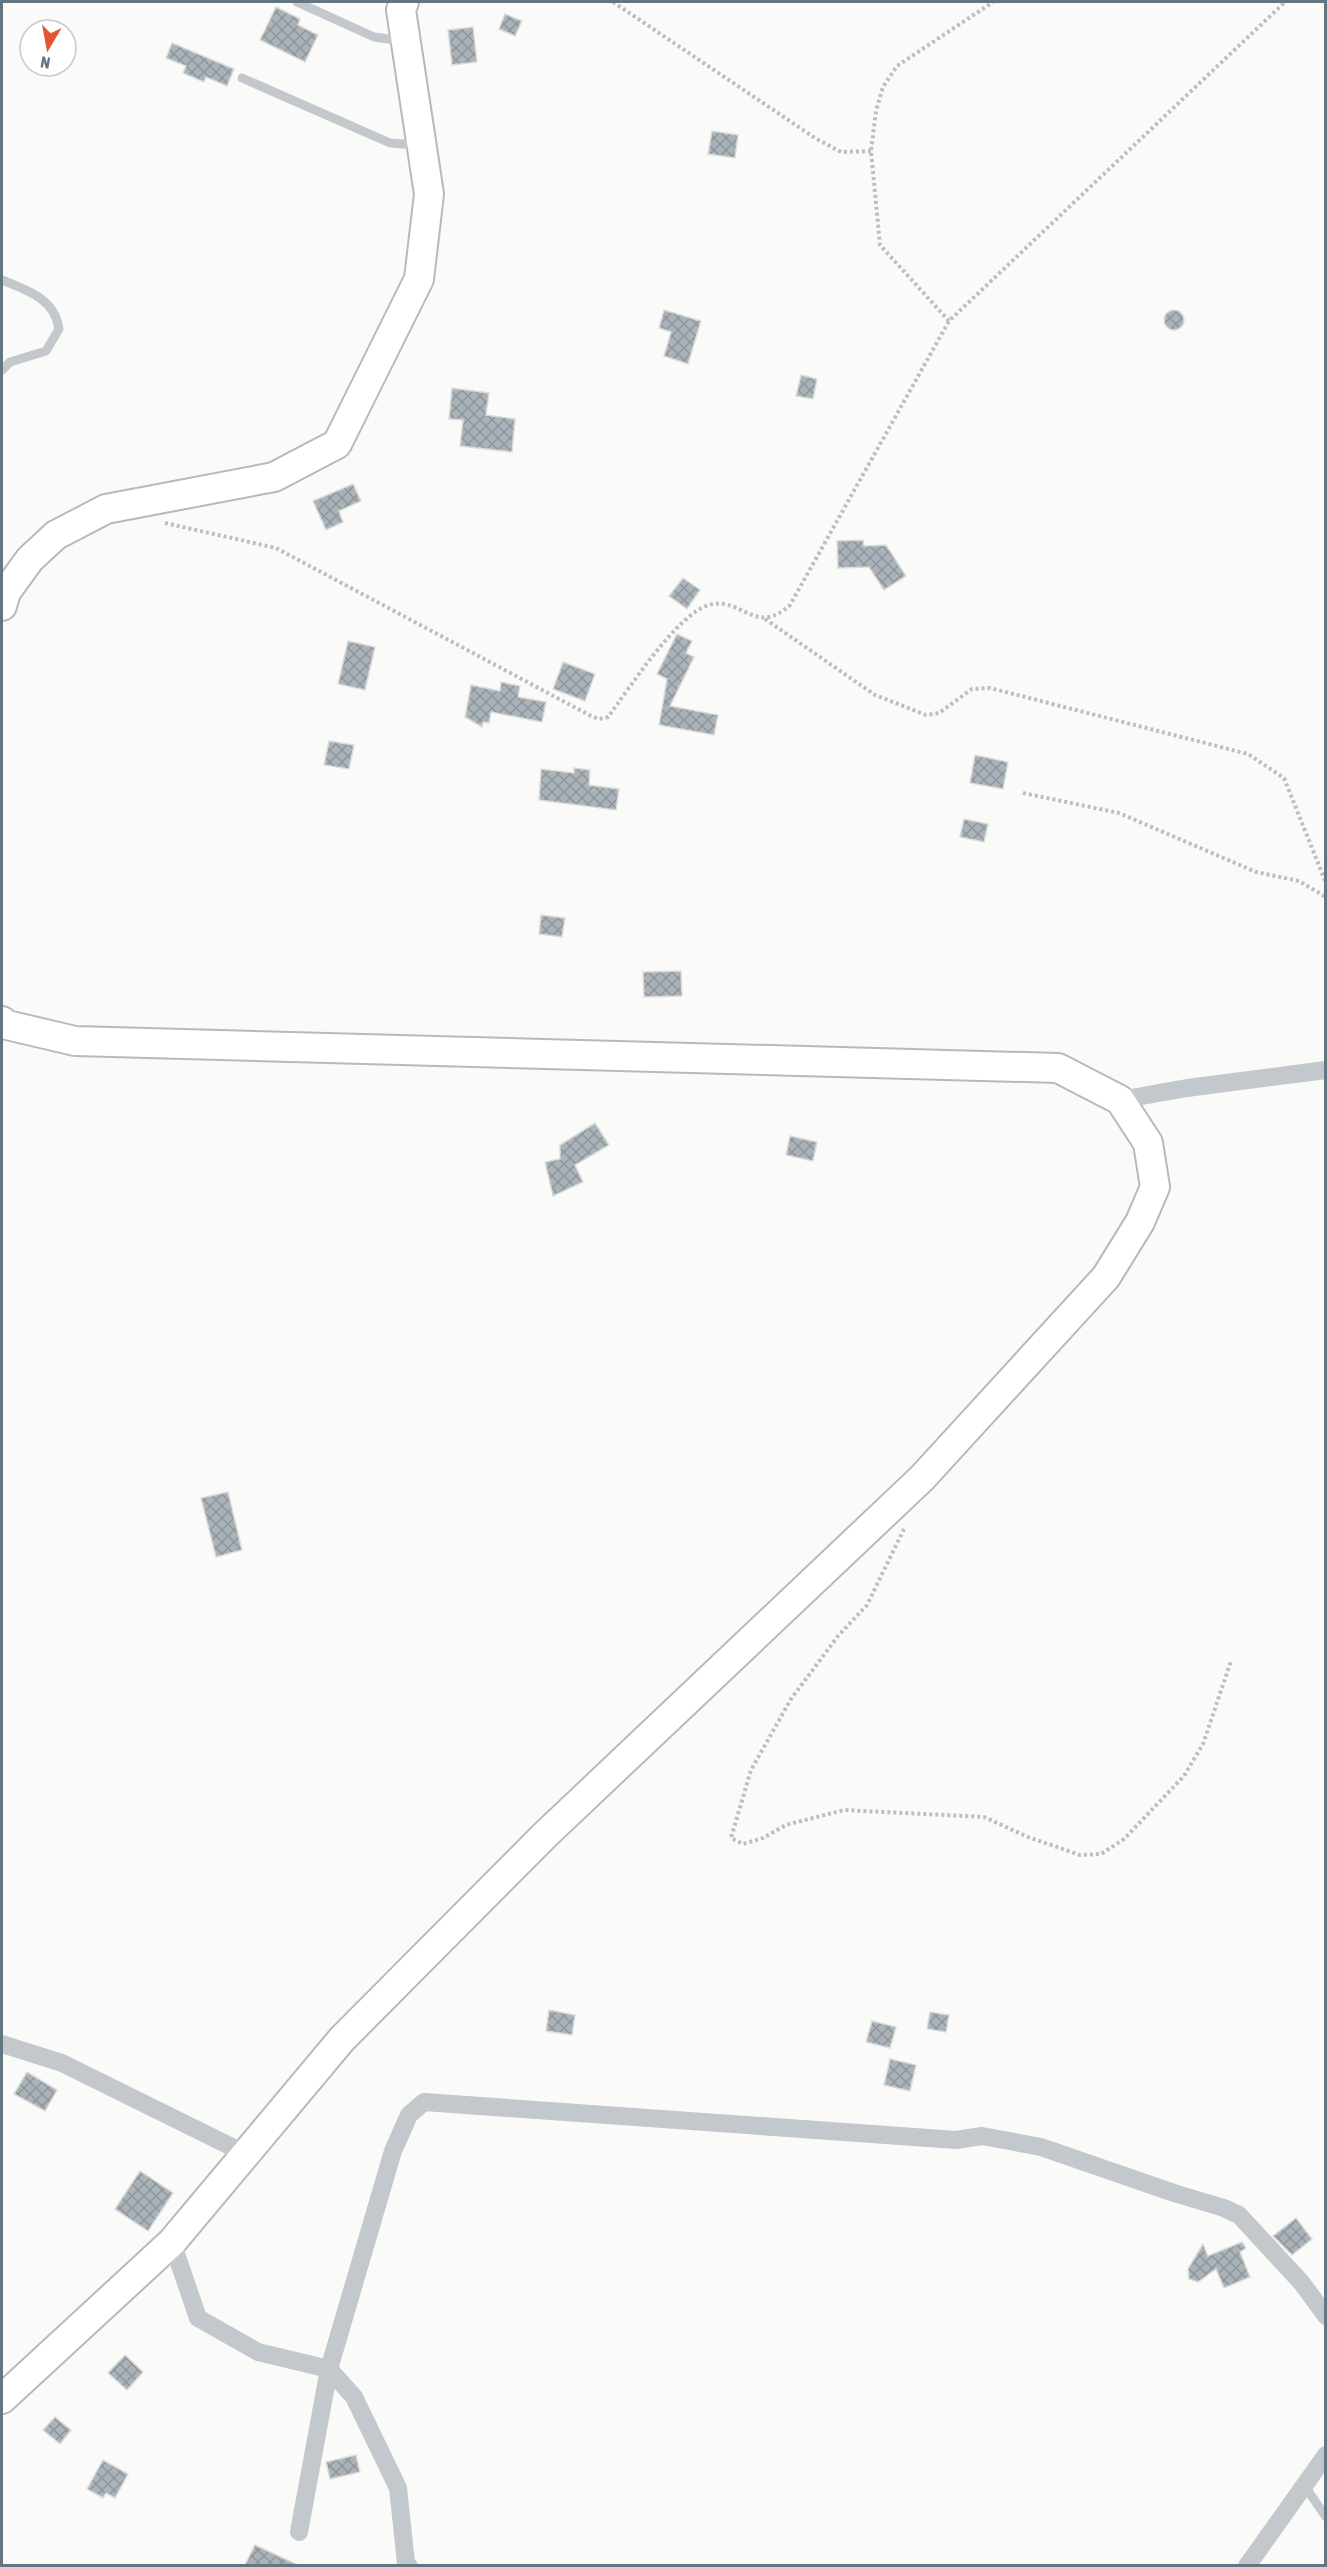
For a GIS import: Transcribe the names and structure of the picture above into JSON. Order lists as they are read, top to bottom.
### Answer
{
  "north": "bottom"
}
